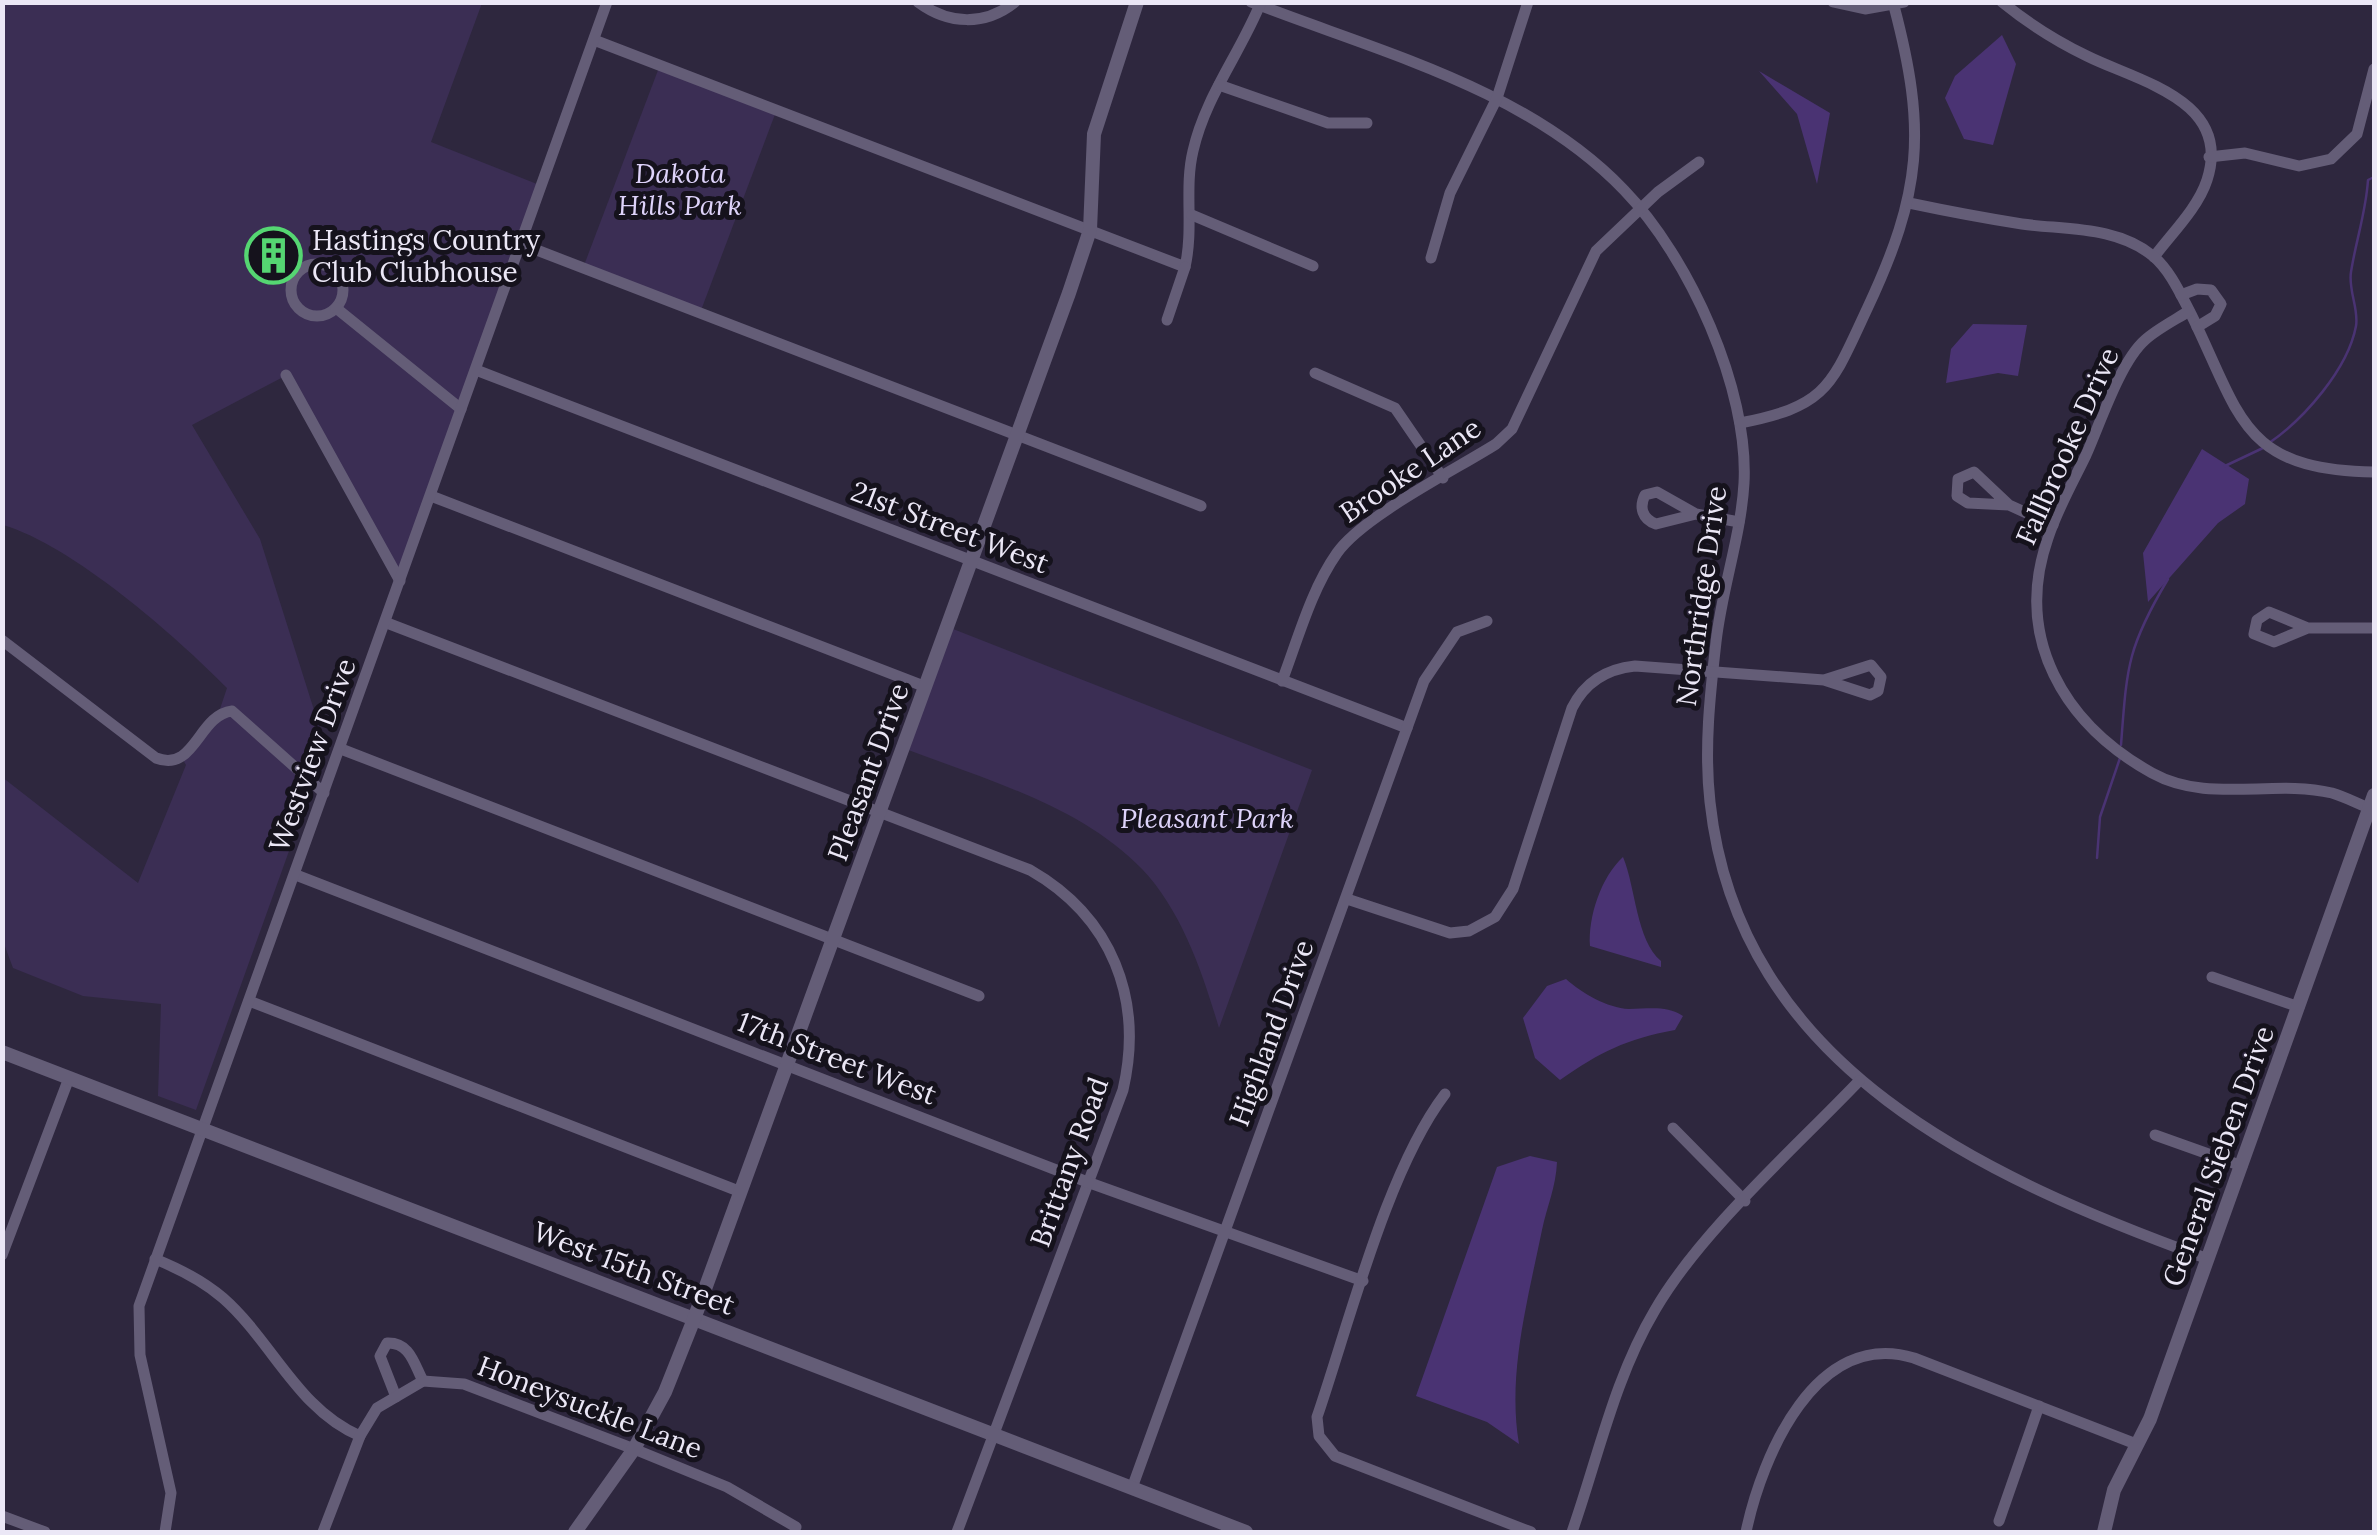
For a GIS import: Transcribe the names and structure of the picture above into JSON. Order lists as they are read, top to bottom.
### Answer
{
  "streets": {
    "street": [
      "Fallbrooke Drive",
      "Brooke Lane",
      "21st Street West",
      "Northridge Drive",
      "Westview Drive",
      "Pleasant Drive",
      "Highland Drive",
      "17th Street West",
      "General Sieben Drive",
      "Brittany Road",
      "West 15th Street",
      "Honeysuckle Lane"
    ]
  },
  "crossings": [
    ["Fallbrooke Drive", "General Sieben Drive"],
    ["Brooke Lane", "21st Street West"],
    ["Brooke Lane", "Northridge Drive"],
    ["21st Street West", "Westview Drive"],
    ["21st Street West", "Pleasant Drive"],
    ["21st Street West", "Highland Drive"],
    ["Northridge Drive", "General Sieben Drive"],
    ["Westview Drive", "17th Street West"],
    ["Westview Drive", "Brittany Road"],
    ["Westview Drive", "West 15th Street"],
    ["Pleasant Drive", "17th Street West"],
    ["Pleasant Drive", "Brittany Road"],
    ["Pleasant Drive", "West 15th Street"],
    ["Pleasant Drive", "Honeysuckle Lane"],
    ["Highland Drive", "17th Street West"],
    ["Highland Drive", "West 15th Street"],
    ["17th Street West", "Brittany Road"],
    ["Brittany Road", "West 15th Street"]
  ],
  "parks": ["Dakota Hills Park", "Pleasant Park"],
  "places": {
    "building": ["Hastings Country Club Clubhouse"]
  }
}
